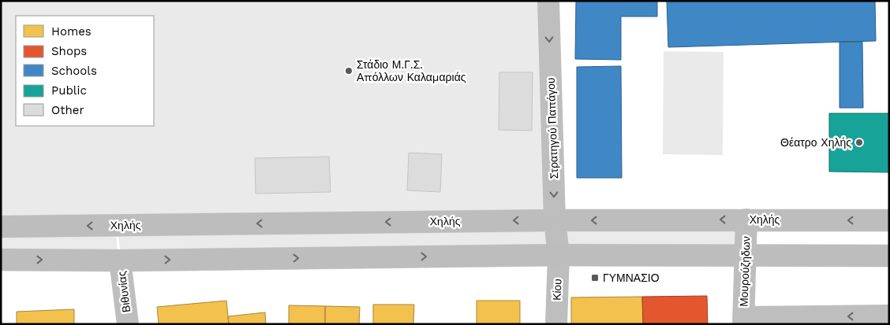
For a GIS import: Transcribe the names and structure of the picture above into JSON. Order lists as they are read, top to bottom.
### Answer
{
  "streets": {
    "main road": ["Χηλής"],
    "street": [
      "Στρατηγού Παπάγου",
      "Μουρούζηδων",
      "Κίου",
      "Βιθυνίας"
    ]
  },
  "crossings": [
    ["Στρατηγού Παπάγου", "Χηλής"],
    ["Στρατηγού Παπάγου", "Κίου"],
    ["Χηλής", "Μουρούζηδων"]
  ],
  "one_way": ["Στρατηγού Παπάγου"],
  "places": {
    "other": ["Στάδιο Μ.Γ.Σ. Απόλλων Καλαμαριάς", "Θέατρο Χηλής"],
    "transit": ["ΓΥΜΝΑΣΙΟ"]
  },
  "legend": [
    "Homes",
    "Shops",
    "Schools",
    "Public",
    "Other"
  ]
}
